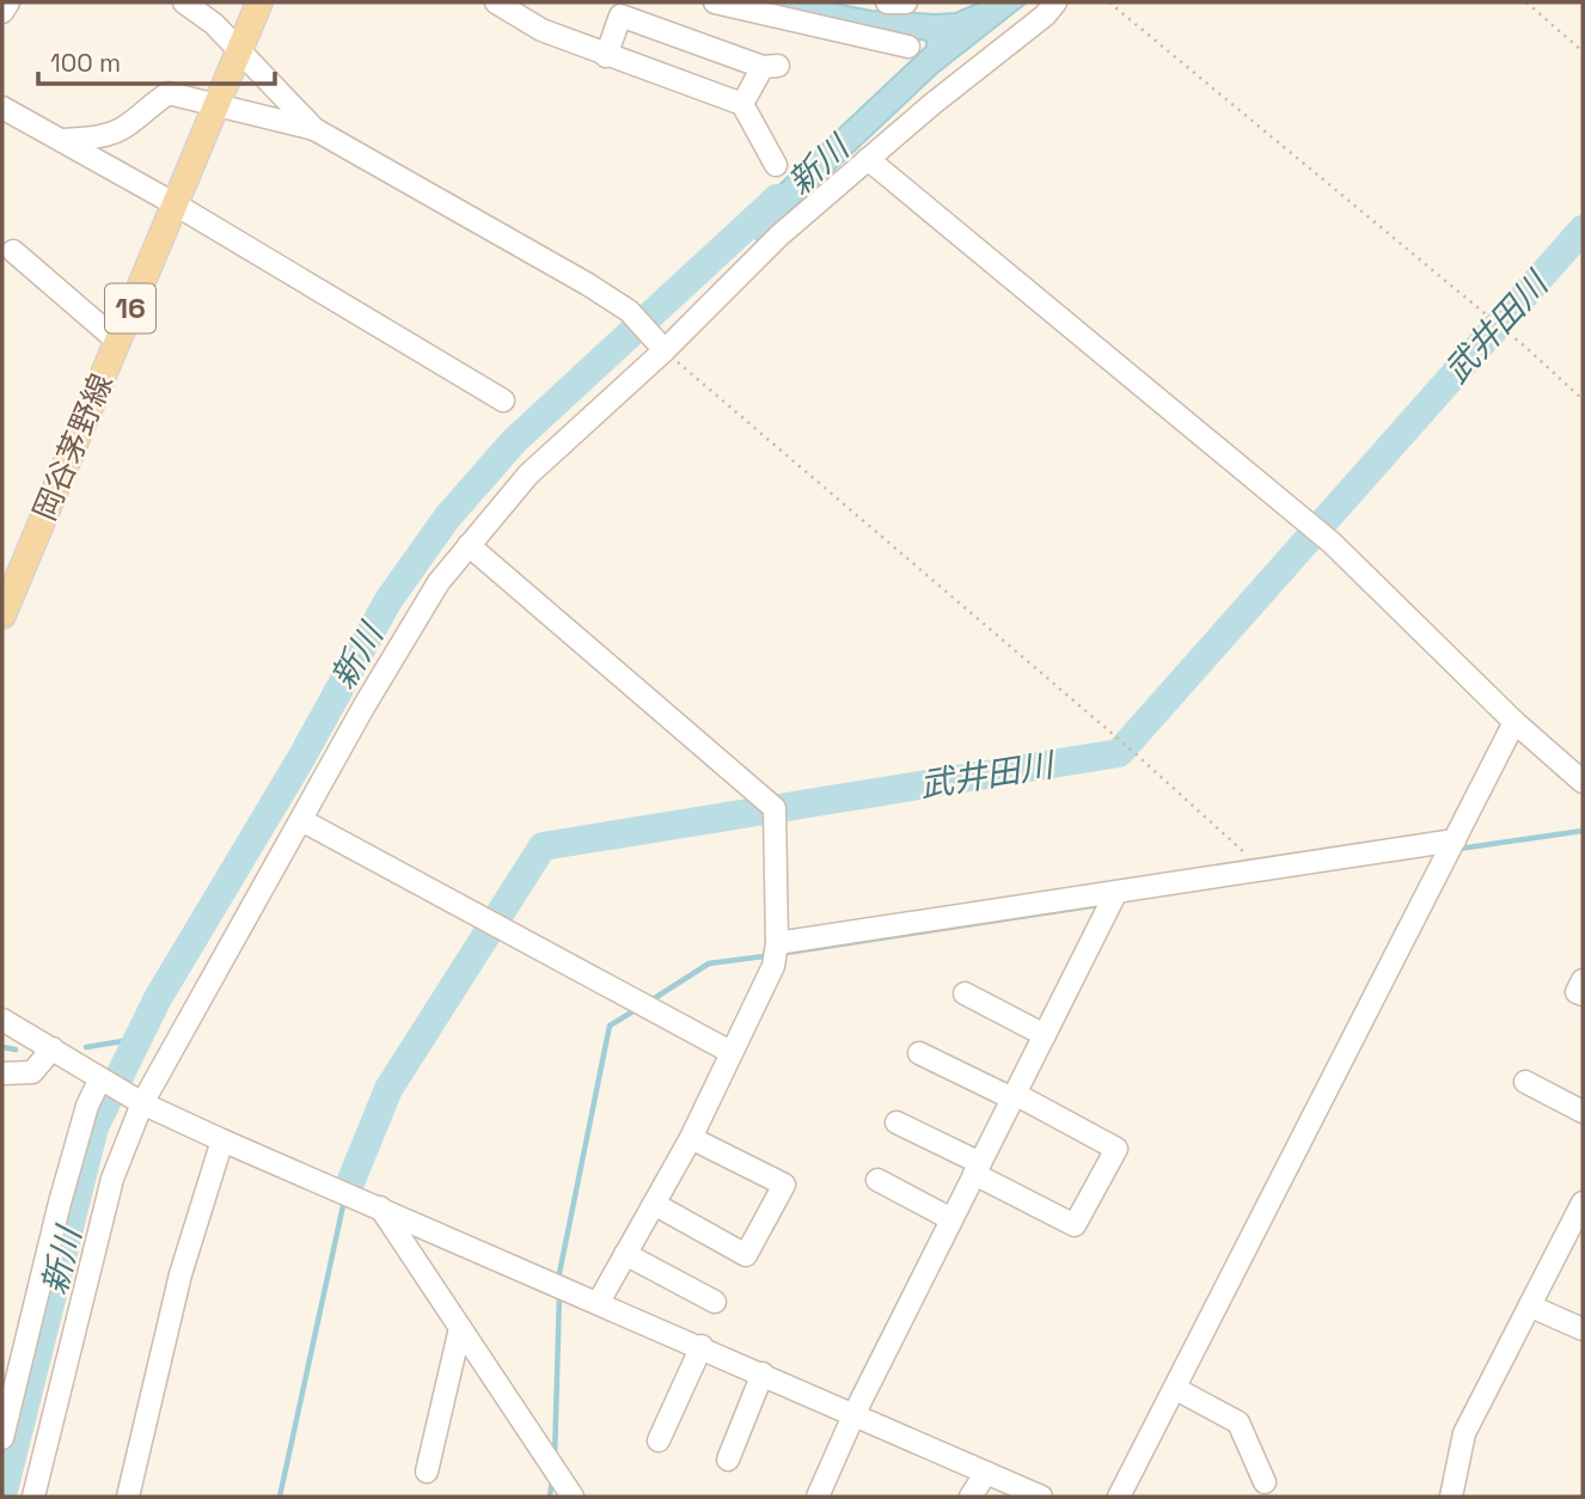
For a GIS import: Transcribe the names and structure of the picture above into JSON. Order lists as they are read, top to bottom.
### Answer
{
  "streets": {
    "main road": ["16", "岡谷茅野線"]
  },
  "water": ["新川", "武井田川"],
  "scale_bar": "100 m"
}
